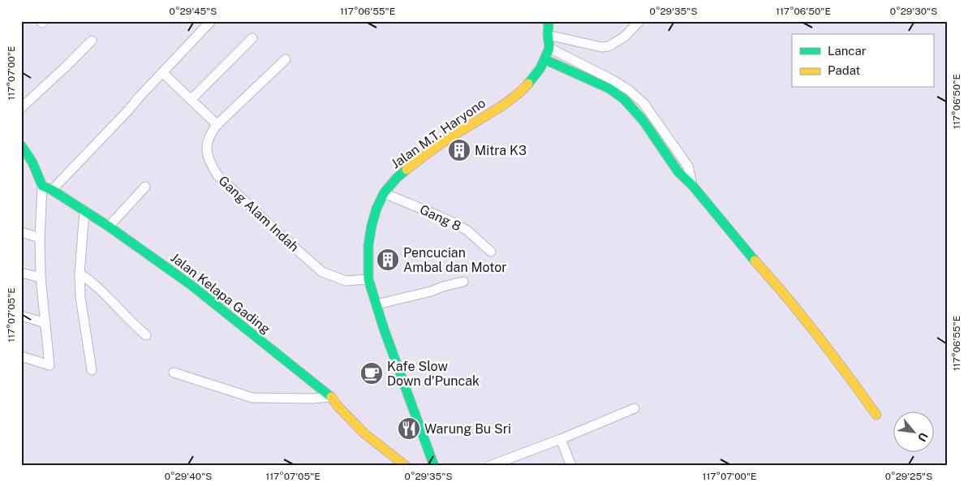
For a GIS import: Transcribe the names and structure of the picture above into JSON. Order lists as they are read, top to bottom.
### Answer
{
  "streets": {
    "street": [
      "Jalan M.T. Haryono",
      "Gang Alam Indah",
      "Gang 8",
      "Jalan Kelapa Gading"
    ]
  },
  "crossings": [
    ["Jalan M.T. Haryono", "Gang Alam Indah"],
    ["Jalan M.T. Haryono", "Gang 8"]
  ],
  "places": {
    "building": ["Mitra K3", "Pencucian Ambal dan Motor"],
    "cafe": ["Kafe Slow Down d'Puncak"],
    "restaurant": ["Warung Bu Sri"]
  },
  "legend": ["Lancar", "Padat"],
  "north": "bottom right",
  "coordinates": [
    "0°29'45\"S",
    "117°06'55\"E",
    "0°29'35\"S",
    "117°06'50\"E",
    "0°29'30\"S",
    "117°07'00\"E",
    "117°07'05\"E",
    "0°29'40\"S",
    "0°29'25\"S"
  ]
}
